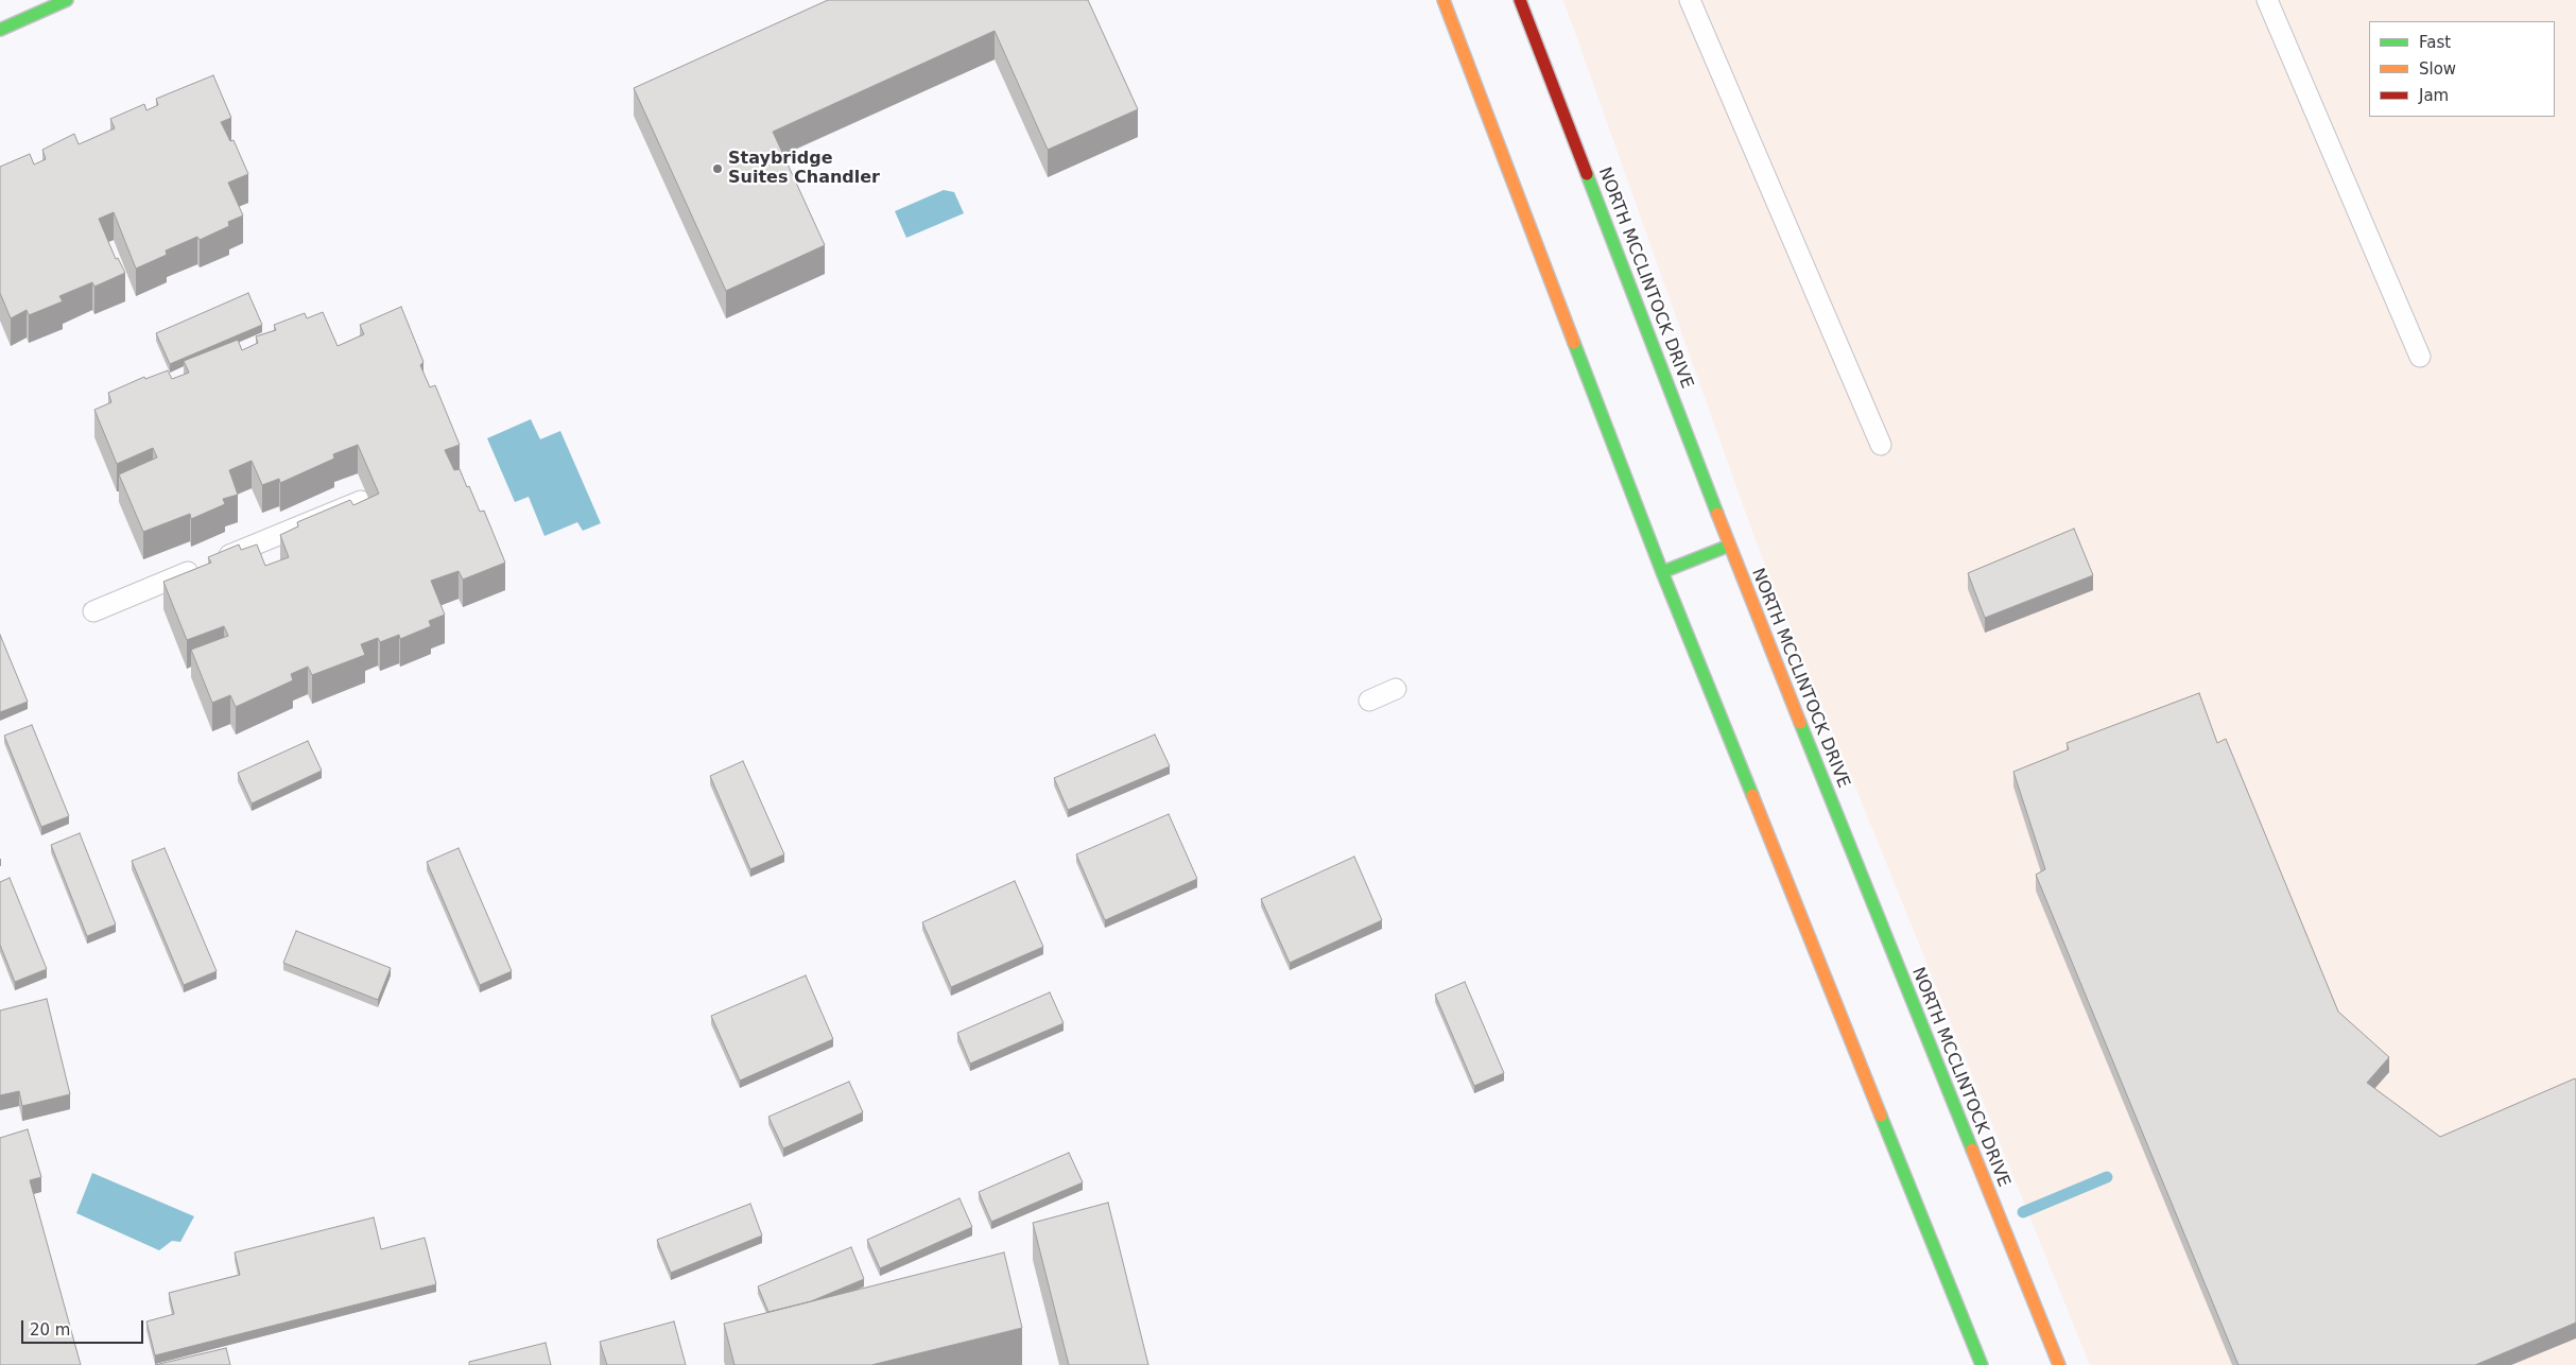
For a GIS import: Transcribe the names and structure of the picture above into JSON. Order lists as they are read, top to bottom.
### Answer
{
  "streets": {
    "main road": ["NORTH MCCLINTOCK DRIVE"]
  },
  "places": ["Staybridge Suites Chandler"],
  "legend": ["Fast", "Slow", "Jam"],
  "scale_bar": "20 m"
}
